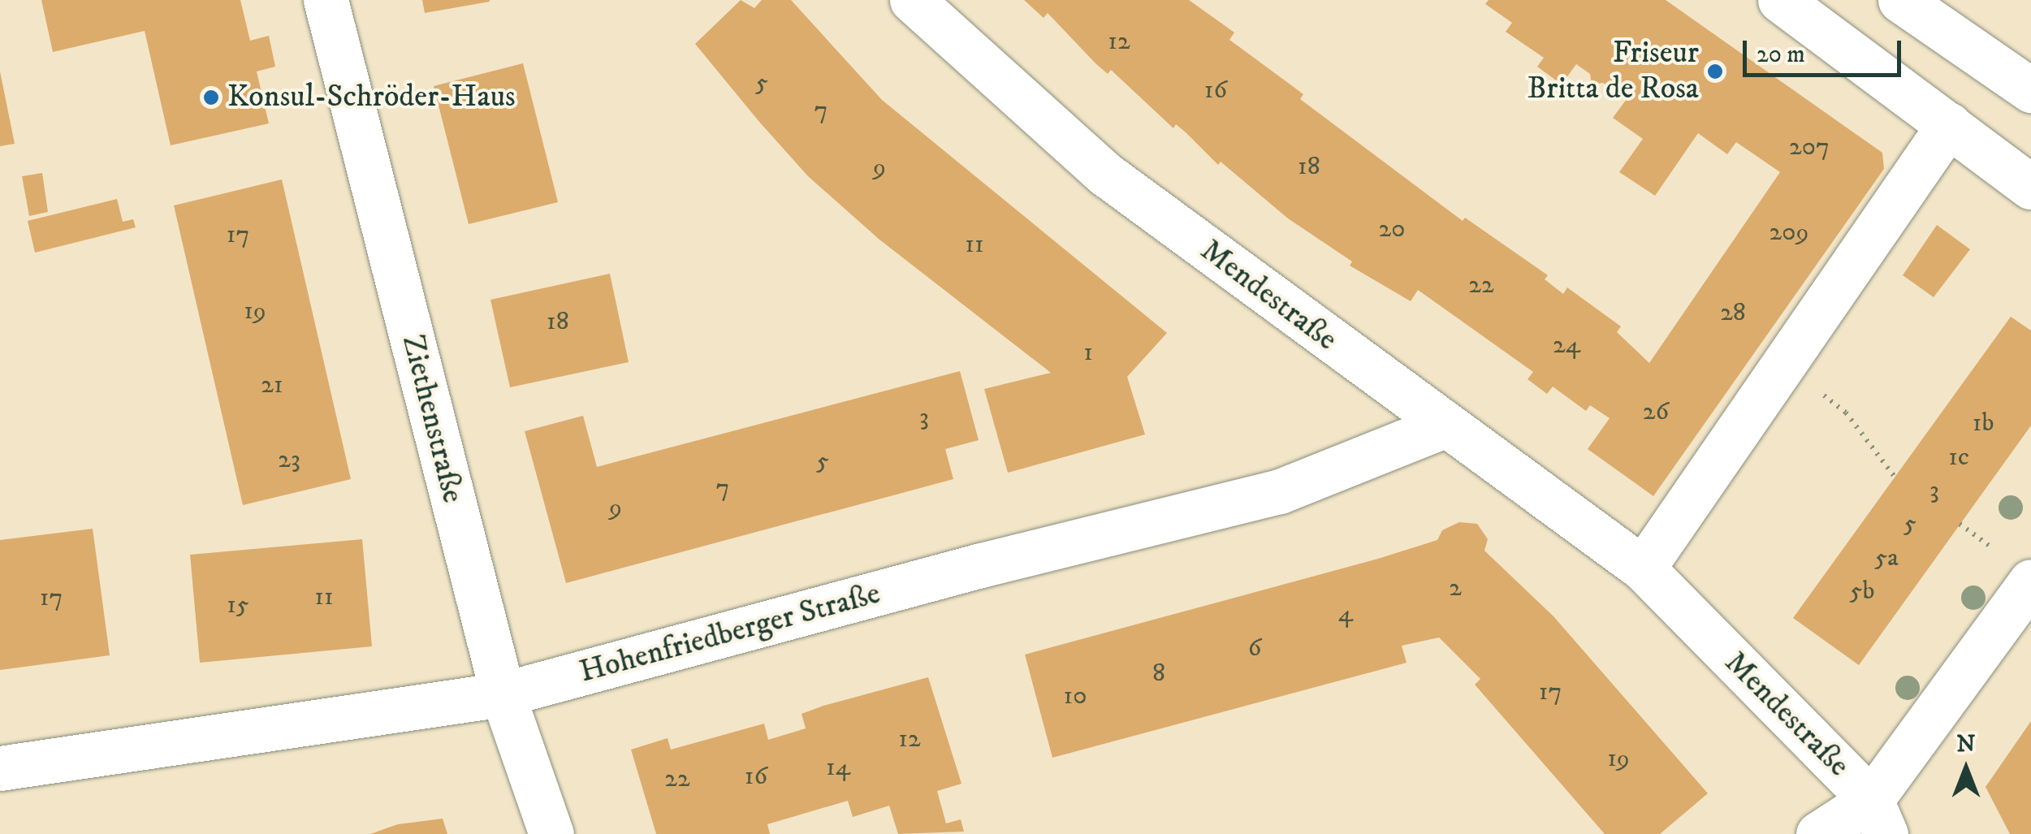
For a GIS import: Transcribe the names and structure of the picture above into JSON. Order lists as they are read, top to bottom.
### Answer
{
  "streets": {
    "street": ["Mendestraße", "Ziethenstraße", "Hohenfriedberger Straße"]
  },
  "crossings": [
    ["Mendestraße", "Hohenfriedberger Straße"],
    ["Ziethenstraße", "Hohenfriedberger Straße"]
  ],
  "places": ["Friseur Britta de Rosa", "Konsul-Schröder-Haus"],
  "house_numbers": [
    "12",
    "5",
    "16",
    "7",
    "207",
    "18",
    "9",
    "20",
    "209",
    "17",
    "11",
    "22",
    "19",
    "28",
    "18",
    "24",
    "1",
    "21",
    "26",
    "3",
    "1b",
    "1c",
    "23",
    "5",
    "7",
    "3",
    "9",
    "5",
    "5a",
    "2",
    "5b",
    "11",
    "17",
    "15",
    "4",
    "6",
    "8",
    "17",
    "10",
    "12",
    "19",
    "14",
    "16",
    "22"
  ],
  "scale_bar": "20 m",
  "north": "top"
}
